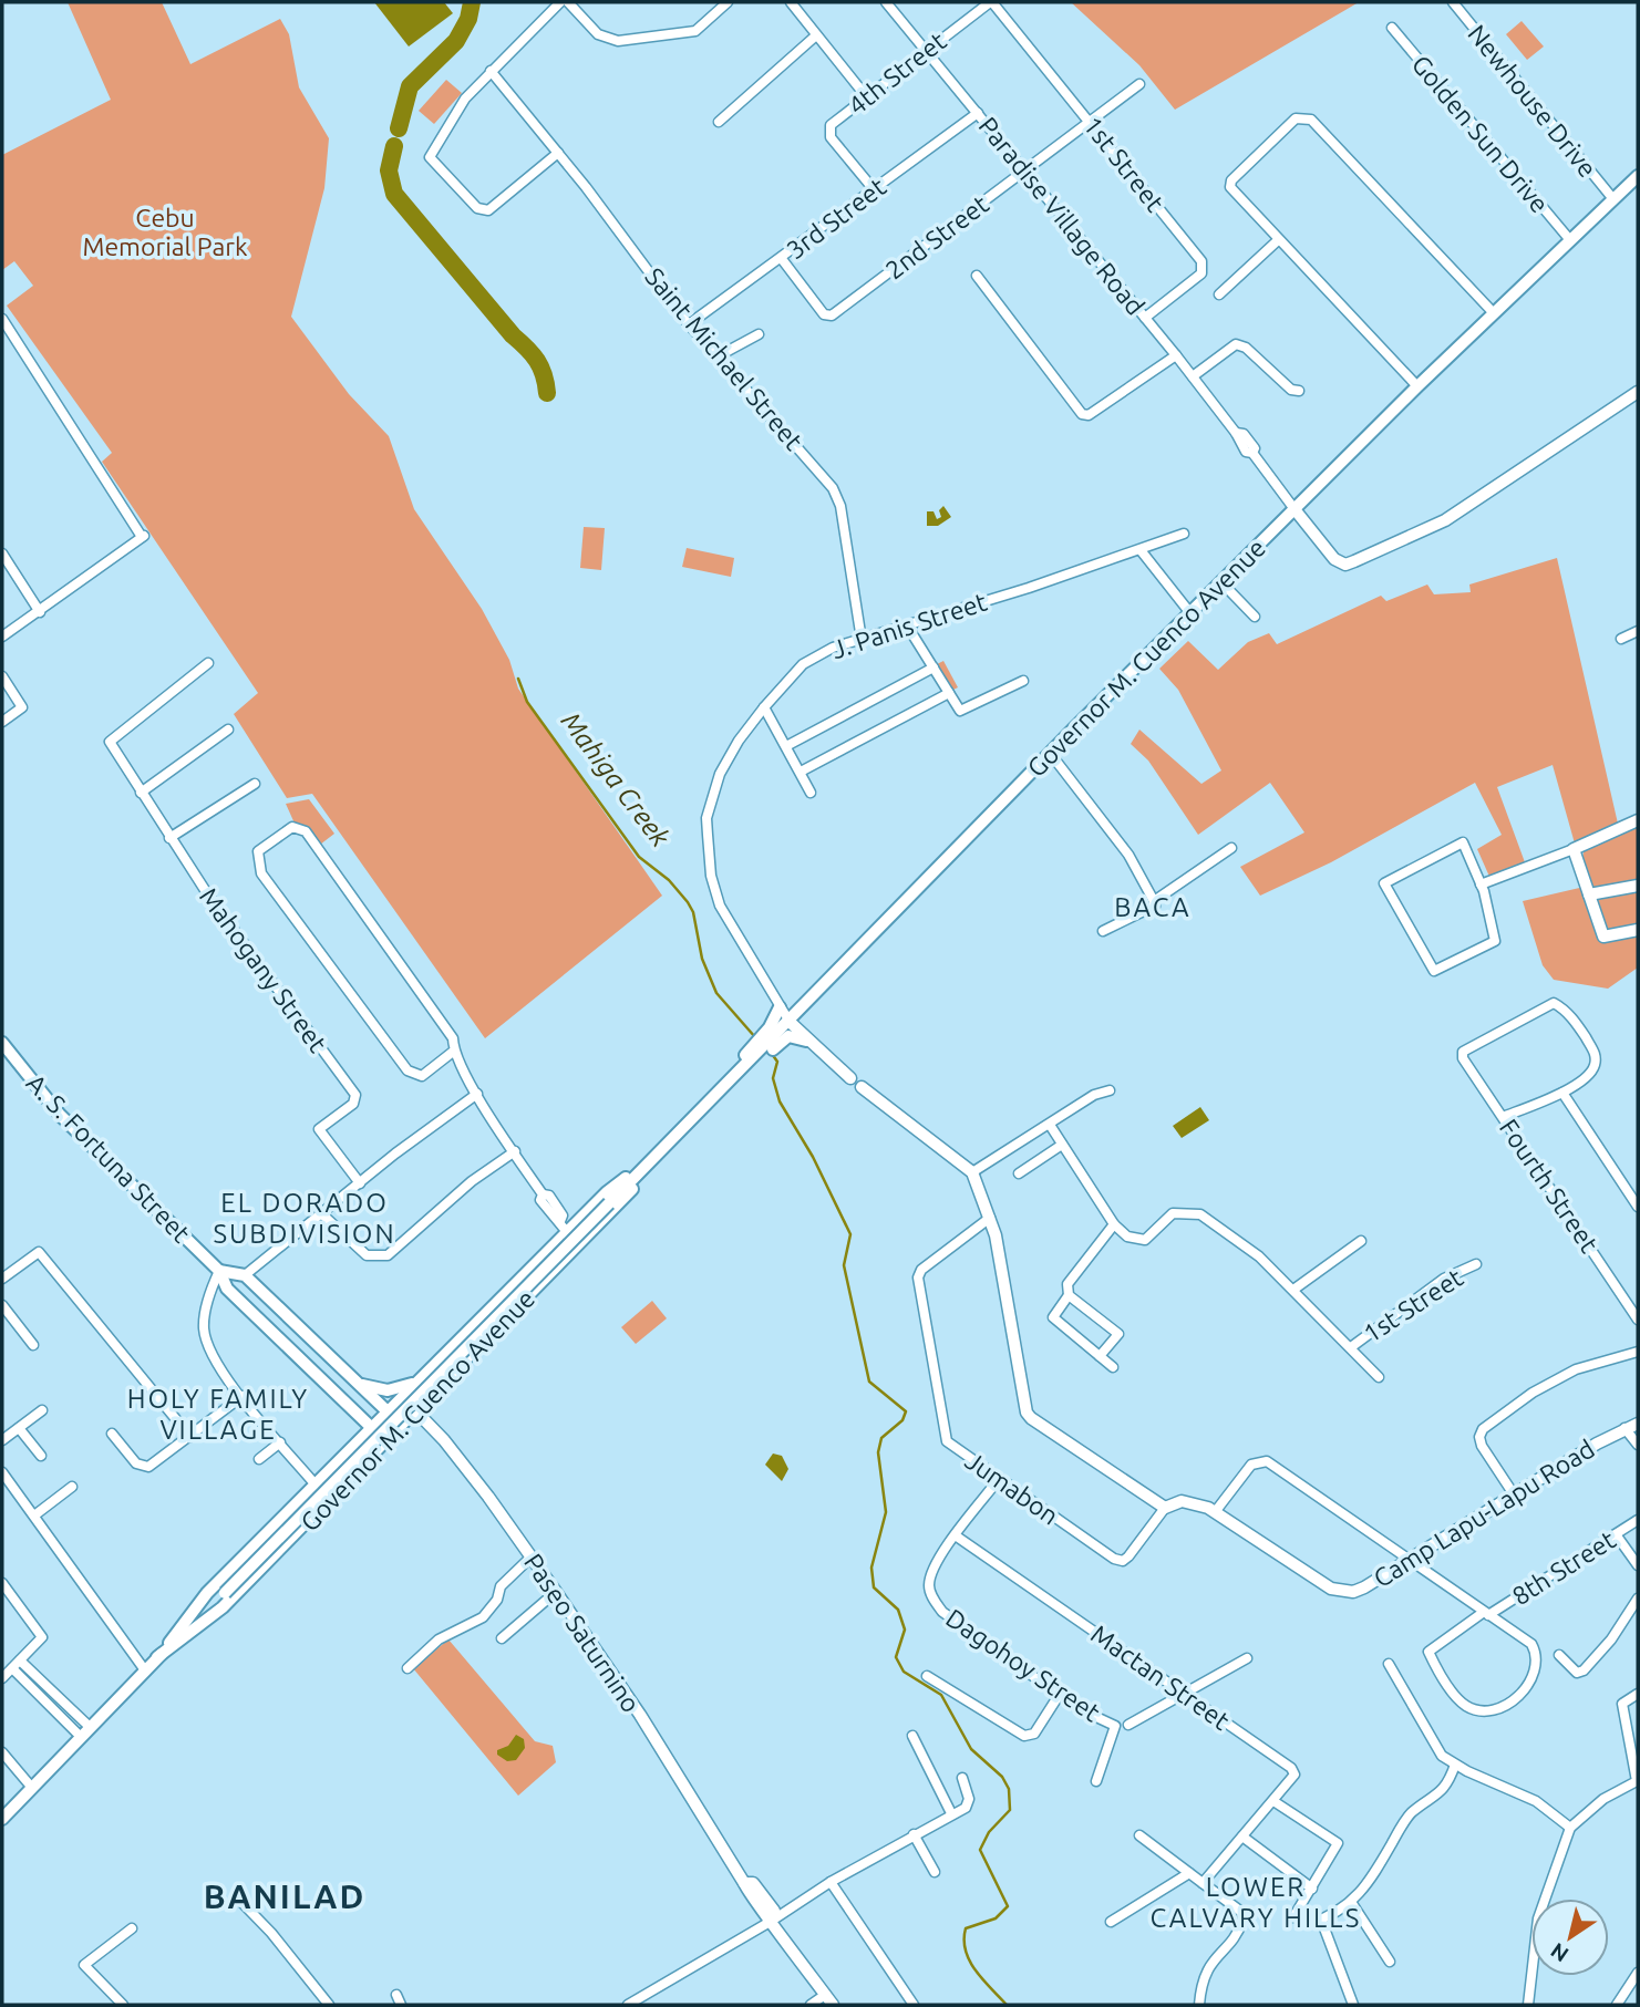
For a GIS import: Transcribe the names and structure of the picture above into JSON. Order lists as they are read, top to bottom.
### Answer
{
  "streets": {
    "main road": ["Governor M. Cuenco Avenue", "A. S. Fortuna Street"],
    "street": [
      "4th Street",
      "Newhouse Drive",
      "Golden Sun Drive",
      "1st Street",
      "Paradise Village Road",
      "3rd Street",
      "2nd Street",
      "Saint Michael Street",
      "J. Panis Street",
      "Mahogany Street",
      "Fourth Street",
      "Jumabon",
      "Camp Lapu-Lapu Road",
      "8th Street",
      "Paseo Saturnino",
      "Dagohoy Street",
      "Mactan Street"
    ]
  },
  "crossings": [
    ["4th Street", "1st Street"],
    ["4th Street", "Paradise Village Road"],
    ["4th Street", "3rd Street"],
    ["Newhouse Drive", "Governor M. Cuenco Avenue"],
    ["Golden Sun Drive", "Governor M. Cuenco Avenue"],
    ["1st Street", "Paradise Village Road"],
    ["1st Street", "2nd Street"],
    ["Paradise Village Road", "3rd Street"],
    ["Paradise Village Road", "2nd Street"],
    ["Paradise Village Road", "Governor M. Cuenco Avenue"],
    ["3rd Street", "2nd Street"],
    ["Saint Michael Street", "J. Panis Street"],
    ["J. Panis Street", "Governor M. Cuenco Avenue"],
    ["Governor M. Cuenco Avenue", "A. S. Fortuna Street"],
    ["Governor M. Cuenco Avenue", "Paseo Saturnino"],
    ["Jumabon", "Camp Lapu-Lapu Road"],
    ["Jumabon", "Dagohoy Street"],
    ["Dagohoy Street", "Mactan Street"]
  ],
  "districts": [
    "BACA",
    "EL DORADO SUBDIVISION",
    "HOLY FAMILY VILLAGE",
    "LOWER CALVARY HILLS",
    "BANILAD"
  ],
  "water": ["Mahiga Creek"],
  "parks": ["Cebu Memorial Park"],
  "north": "bottom left"
}
